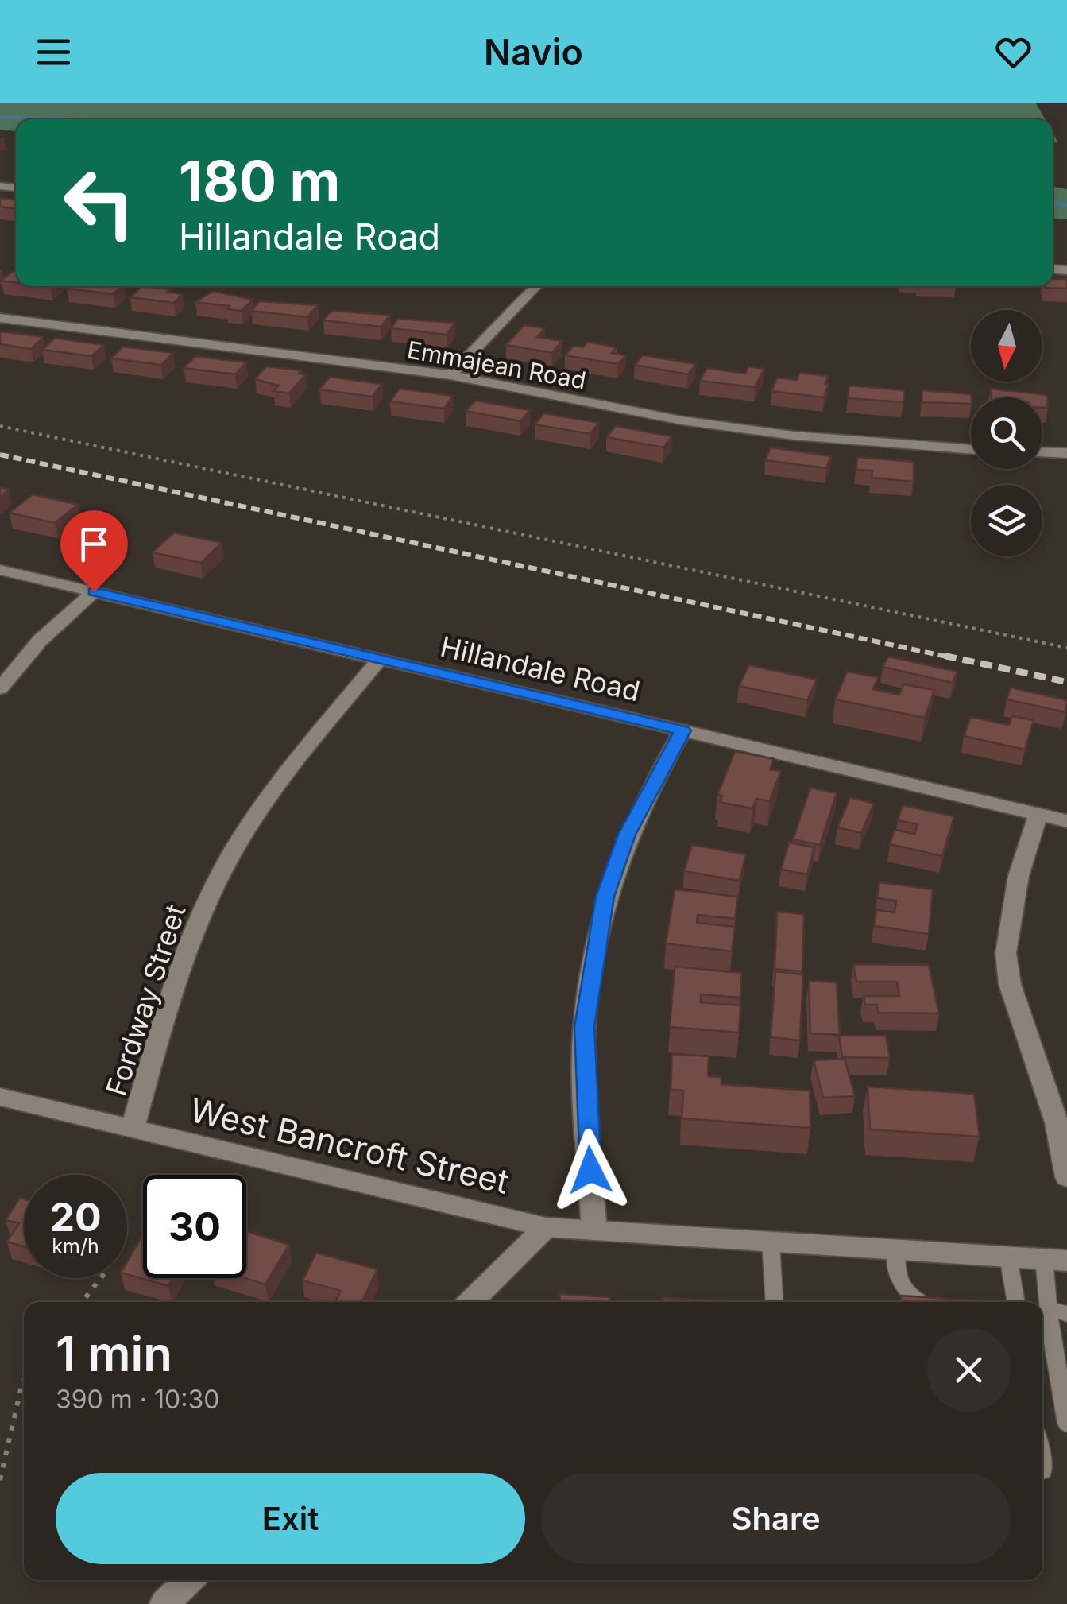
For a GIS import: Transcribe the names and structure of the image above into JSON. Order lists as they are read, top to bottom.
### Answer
{
  "streets": {
    "street": [
      "Emmajean Road",
      "Hillandale Road",
      "Fordway Street",
      "West Bancroft Street"
    ]
  },
  "crossings": [
    ["Hillandale Road", "Fordway Street"],
    ["Fordway Street", "West Bancroft Street"]
  ],
  "north": "bottom",
  "page": {
    "header": "Navio",
    "turn": ["180 m", "Hillandale Road"],
    "speed": "20 km/h",
    "limit": "30",
    "heading": ["1 min", "390 m · 10:30"],
    "buttons": ["Exit", "Share"]
  }
}
